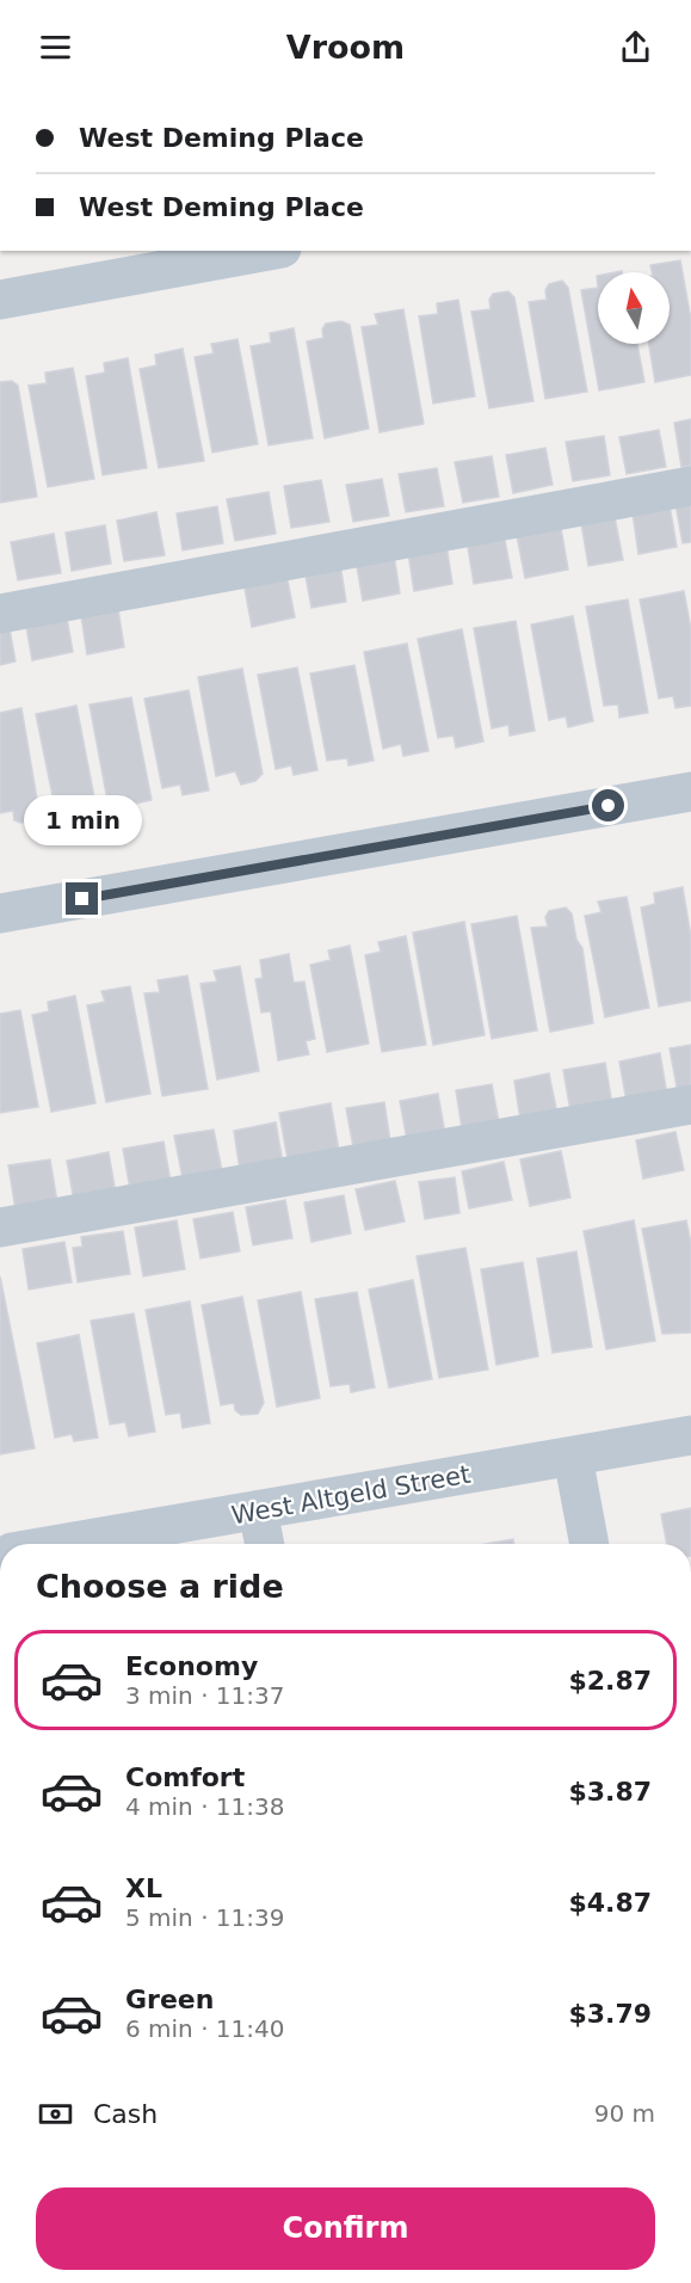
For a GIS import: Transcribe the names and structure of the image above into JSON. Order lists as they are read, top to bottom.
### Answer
{
  "streets": {
    "street": ["West Altgeld Street"]
  },
  "north": "top",
  "page": {
    "header": "Vroom",
    "banner": ["West Deming Place", "West Deming Place"],
    "bubble": "1 min",
    "heading": "Choose a ride",
    "list": [
      {
        "name": "Economy",
        "note": "3 min · 11:37",
        "value": "$2.87"
      },
      {
        "name": "Comfort",
        "note": "4 min · 11:38",
        "value": "$3.87"
      },
      {
        "name": "XL",
        "note": "5 min · 11:39",
        "value": "$4.87"
      },
      {
        "name": "Green",
        "note": "6 min · 11:40",
        "value": "$3.79"
      }
    ],
    "pay": ["Cash", "90 m"],
    "buttons": "Confirm"
  }
}
